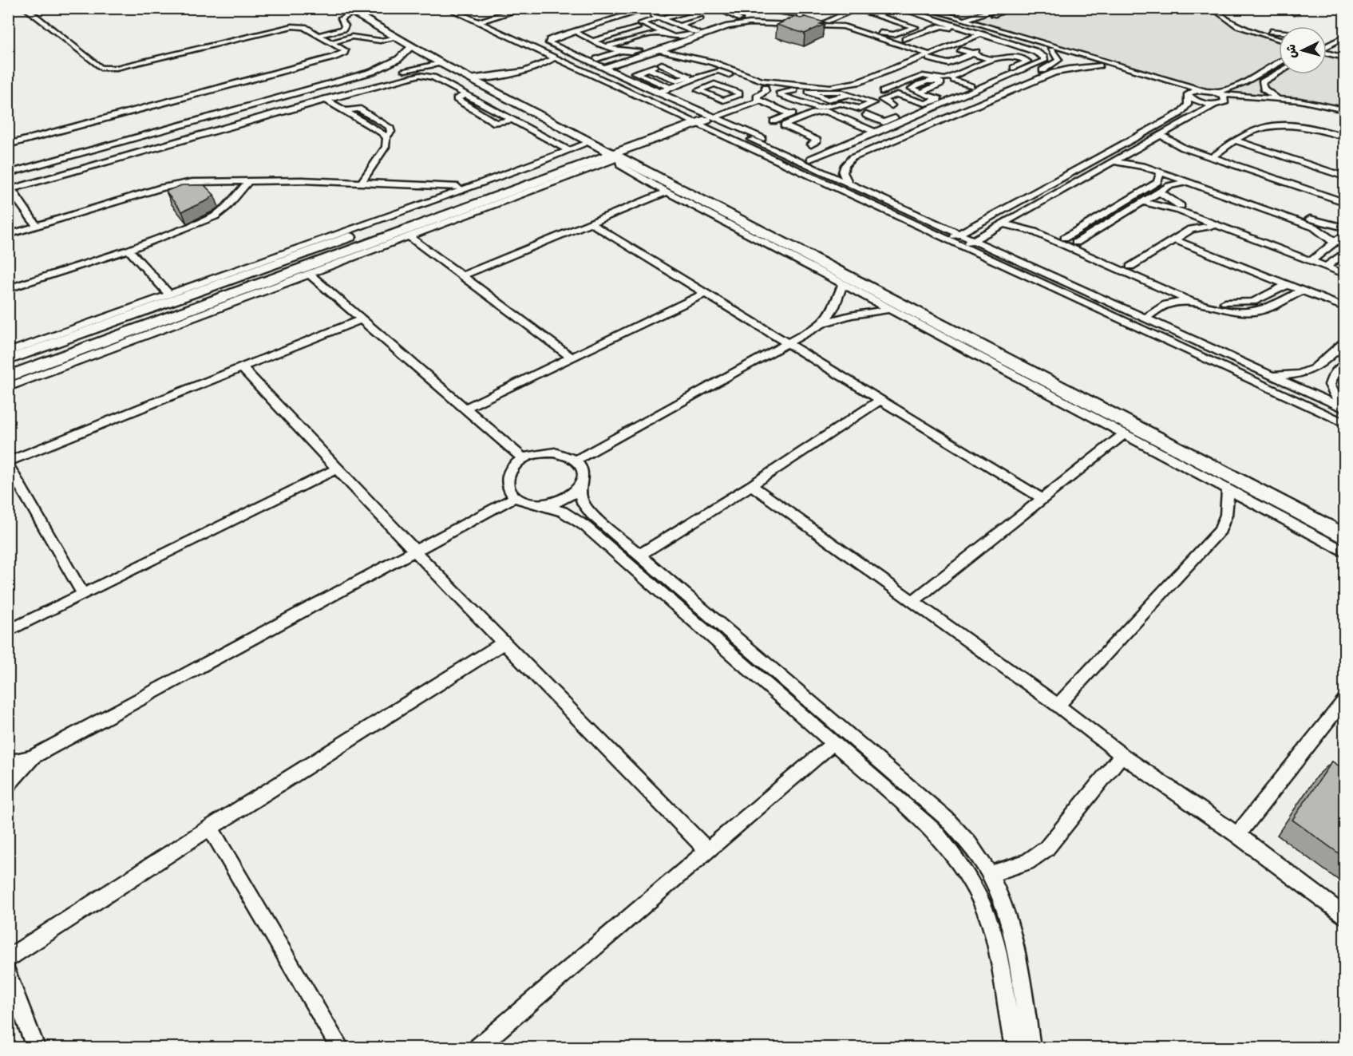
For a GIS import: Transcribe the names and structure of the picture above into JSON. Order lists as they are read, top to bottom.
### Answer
{
  "north": "left"
}
